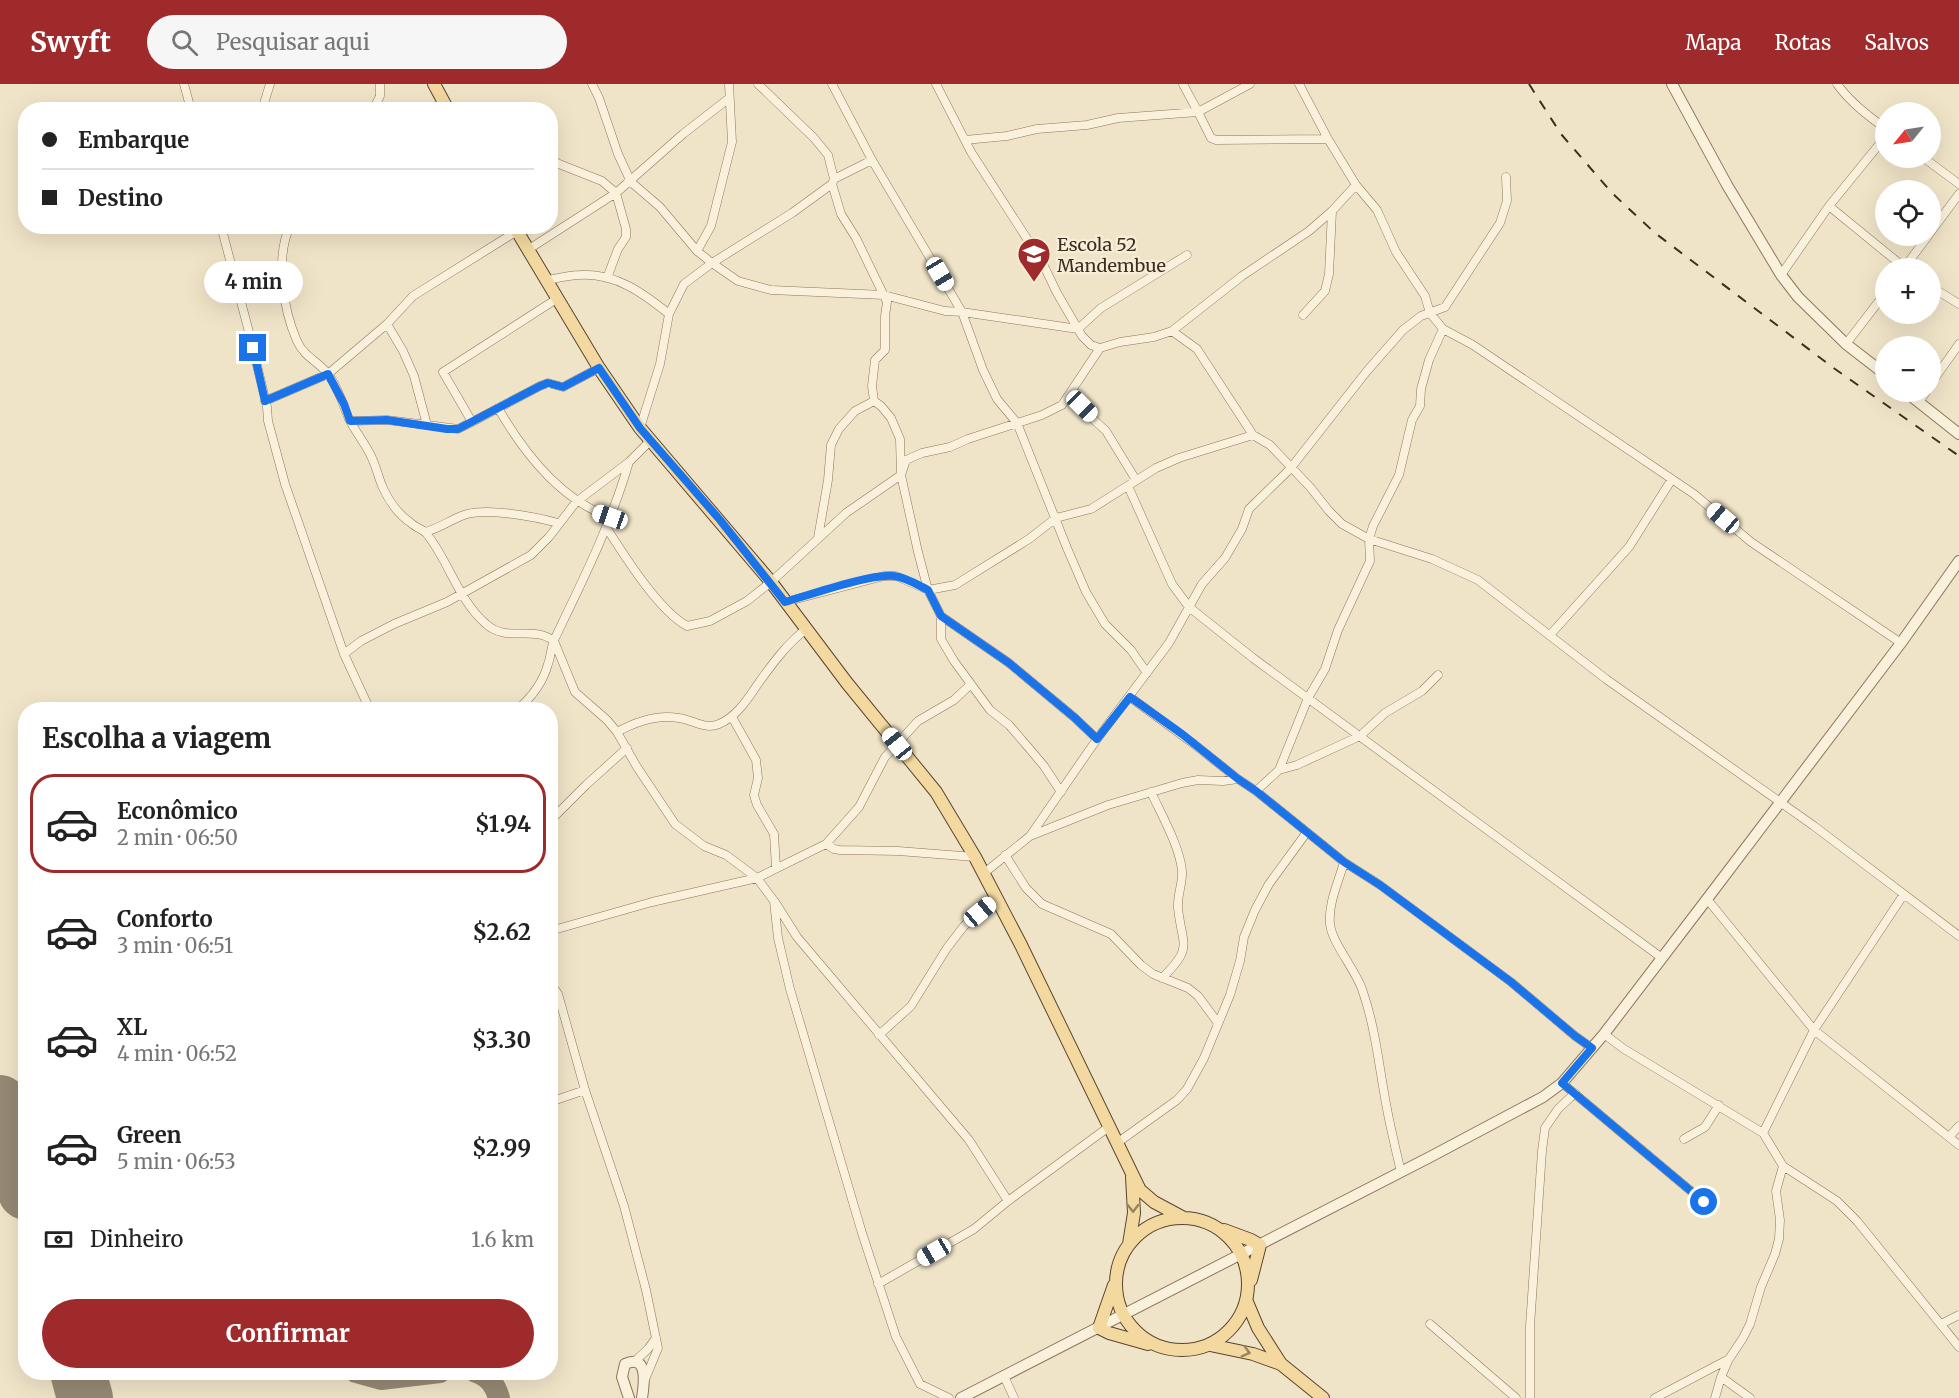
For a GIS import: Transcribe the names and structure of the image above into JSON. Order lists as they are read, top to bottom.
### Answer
{
  "places": {
    "school or university": ["Escola 52 Mandembue"]
  },
  "north": "bottom left",
  "page": {
    "header": "Swyft",
    "search": "Pesquisar aqui",
    "nav": ["Mapa", "Rotas", "Salvos"],
    "map_buttons": ["+", "−"],
    "banner": ["Embarque", "Destino"],
    "bubble": "4 min",
    "heading": "Escolha a viagem",
    "list": [
      {
        "name": "Econômico",
        "note": "2 min · 06:50",
        "value": "$1.94"
      },
      {
        "name": "Conforto",
        "note": "3 min · 06:51",
        "value": "$2.62"
      },
      {
        "name": "XL",
        "note": "4 min · 06:52",
        "value": "$3.30"
      },
      {
        "name": "Green",
        "note": "5 min · 06:53",
        "value": "$2.99"
      }
    ],
    "pay": ["Dinheiro", "1.6 km"],
    "buttons": "Confirmar"
  }
}
